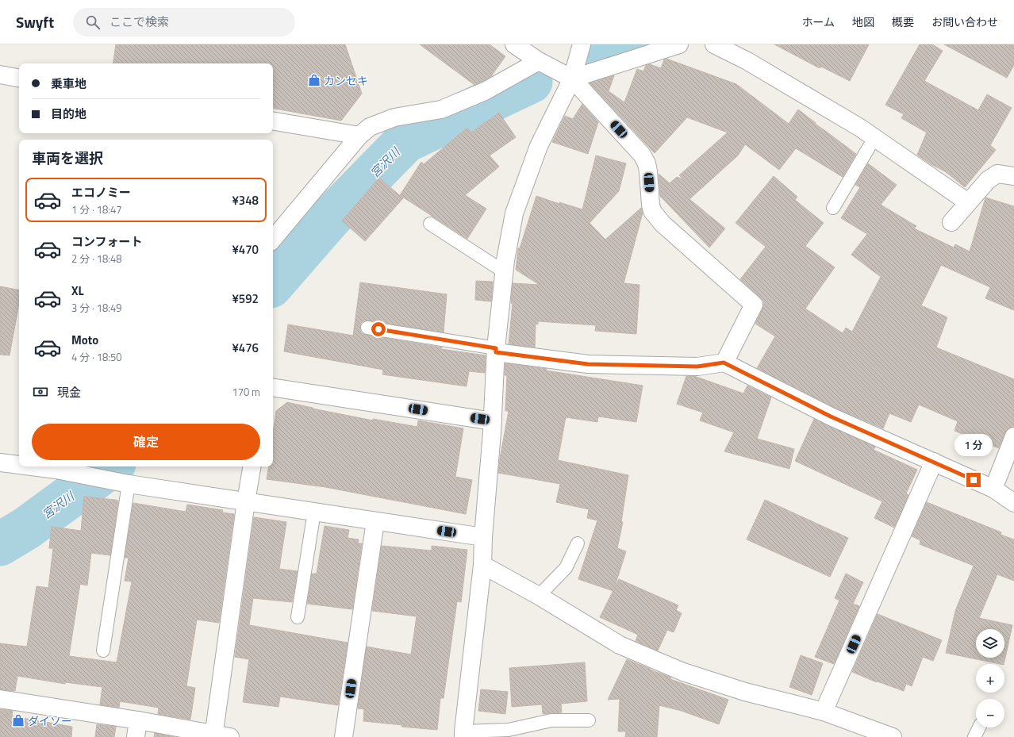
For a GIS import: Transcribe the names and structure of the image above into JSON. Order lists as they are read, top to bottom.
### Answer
{
  "water": ["宮沢川"],
  "places": {
    "shop": ["カンセキ", "ダイソー"]
  },
  "page": {
    "header": "Swyft",
    "search": "ここで検索",
    "nav": [
      "ホーム",
      "地図",
      "概要",
      "お問い合わせ"
    ],
    "banner": ["乗車地", "目的地"],
    "heading": "車両を選択",
    "list": [
      {
        "name": "エコノミー",
        "note": "1 分 · 18:47",
        "value": "¥348"
      },
      {
        "name": "コンフォート",
        "note": "2 分 · 18:48",
        "value": "¥470"
      },
      {
        "name": "XL",
        "note": "3 分 · 18:49",
        "value": "¥592"
      },
      {
        "name": "Moto",
        "note": "4 分 · 18:50",
        "value": "¥476"
      }
    ],
    "pay": ["現金", "170 m"],
    "buttons": "確定",
    "bubble": "1 分",
    "map_buttons": ["+", "−"]
  }
}
